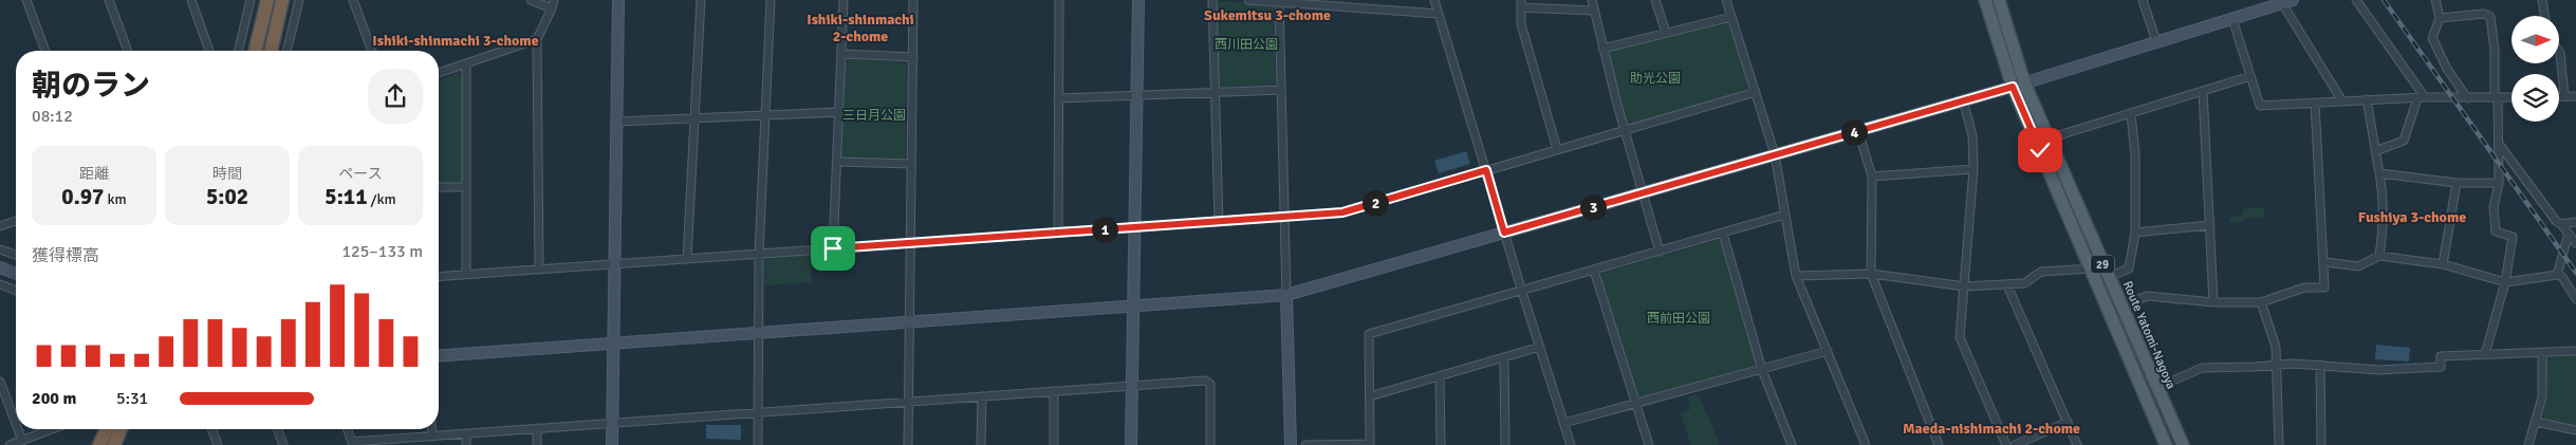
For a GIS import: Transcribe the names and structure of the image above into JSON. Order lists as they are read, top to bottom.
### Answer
{
  "streets": {
    "main road": ["29", "Route Yatomi-Nagoya"]
  },
  "districts": [
    "Sukemitsu 3-chome",
    "Ishiki-shinmachi 2-chome",
    "Ishiki-shinmachi 3-chome",
    "Fushiya 3-chome",
    "Maeda-nishimachi 2-chome"
  ],
  "parks": [
    "西川田公園",
    "助光公園",
    "三日月公園",
    "西前田公園"
  ],
  "north": "right",
  "page": {
    "heading": ["朝のラン", "08:12"],
    "pins": [
      "4",
      "2",
      "3",
      "1"
    ],
    "stats": [
      ["距離", "0.97 km"],
      ["時間", "5:02"],
      ["ペース", "5:11 /km"]
    ],
    "chart": ["獲得標高", "125–133 m"],
    "list": [
      {
        "name": "200 m",
        "note": "5:31"
      }
    ]
  }
}
